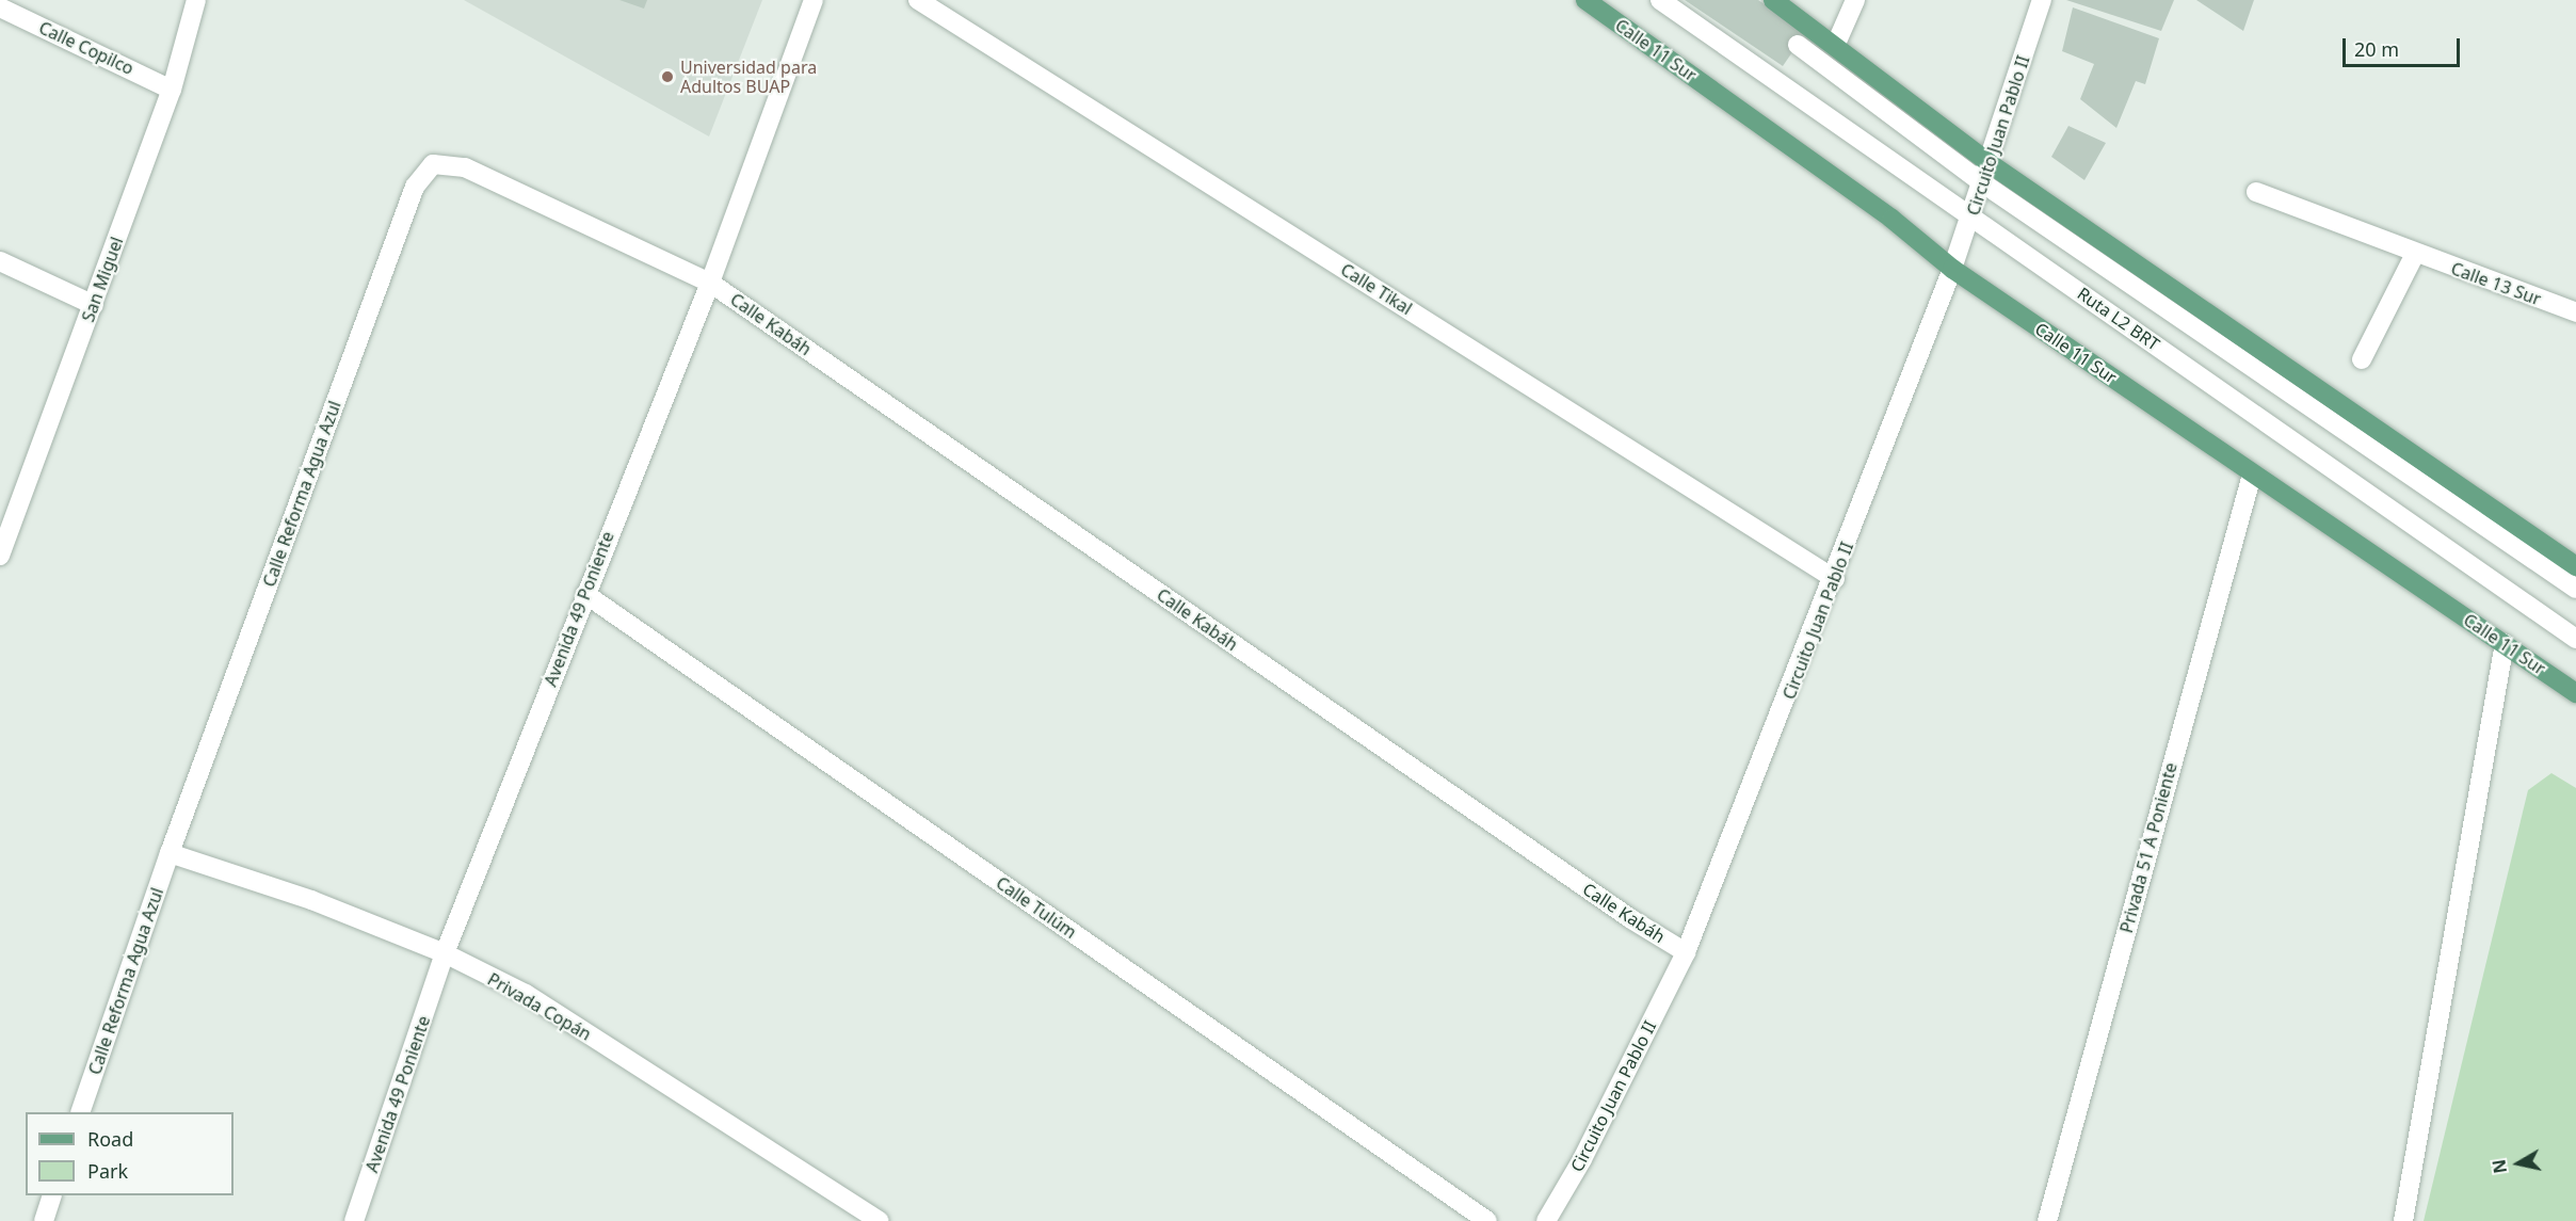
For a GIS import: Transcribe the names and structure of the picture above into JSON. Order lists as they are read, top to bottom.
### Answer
{
  "streets": {
    "main road": ["Calle 11 Sur"],
    "street": [
      "Calle Copilco",
      "Circuito Juan Pablo II",
      "San Miguel",
      "Calle 13 Sur",
      "Calle Tikal",
      "Ruta L2 BRT",
      "Calle Kabáh",
      "Calle Reforma Agua Azul",
      "Avenida 49 Poniente",
      "Privada 51 A Poniente",
      "Calle Tulúm",
      "Privada Copán"
    ]
  },
  "crossings": [
    ["Calle Copilco", "San Miguel"],
    ["Calle 11 Sur", "Circuito Juan Pablo II"],
    ["Calle 11 Sur", "Privada 51 A Poniente"],
    ["Circuito Juan Pablo II", "Calle Tikal"],
    ["Circuito Juan Pablo II", "Ruta L2 BRT"],
    ["Circuito Juan Pablo II", "Calle Kabáh"],
    ["Calle Kabáh", "Calle Reforma Agua Azul"],
    ["Calle Kabáh", "Avenida 49 Poniente"],
    ["Calle Reforma Agua Azul", "Avenida 49 Poniente"],
    ["Calle Reforma Agua Azul", "Privada Copán"],
    ["Avenida 49 Poniente", "Calle Tulúm"],
    ["Avenida 49 Poniente", "Privada Copán"]
  ],
  "places": ["Universidad para Adultos BUAP"],
  "legend": ["Road", "Park"],
  "scale_bar": "20 m",
  "north": "left"
}
